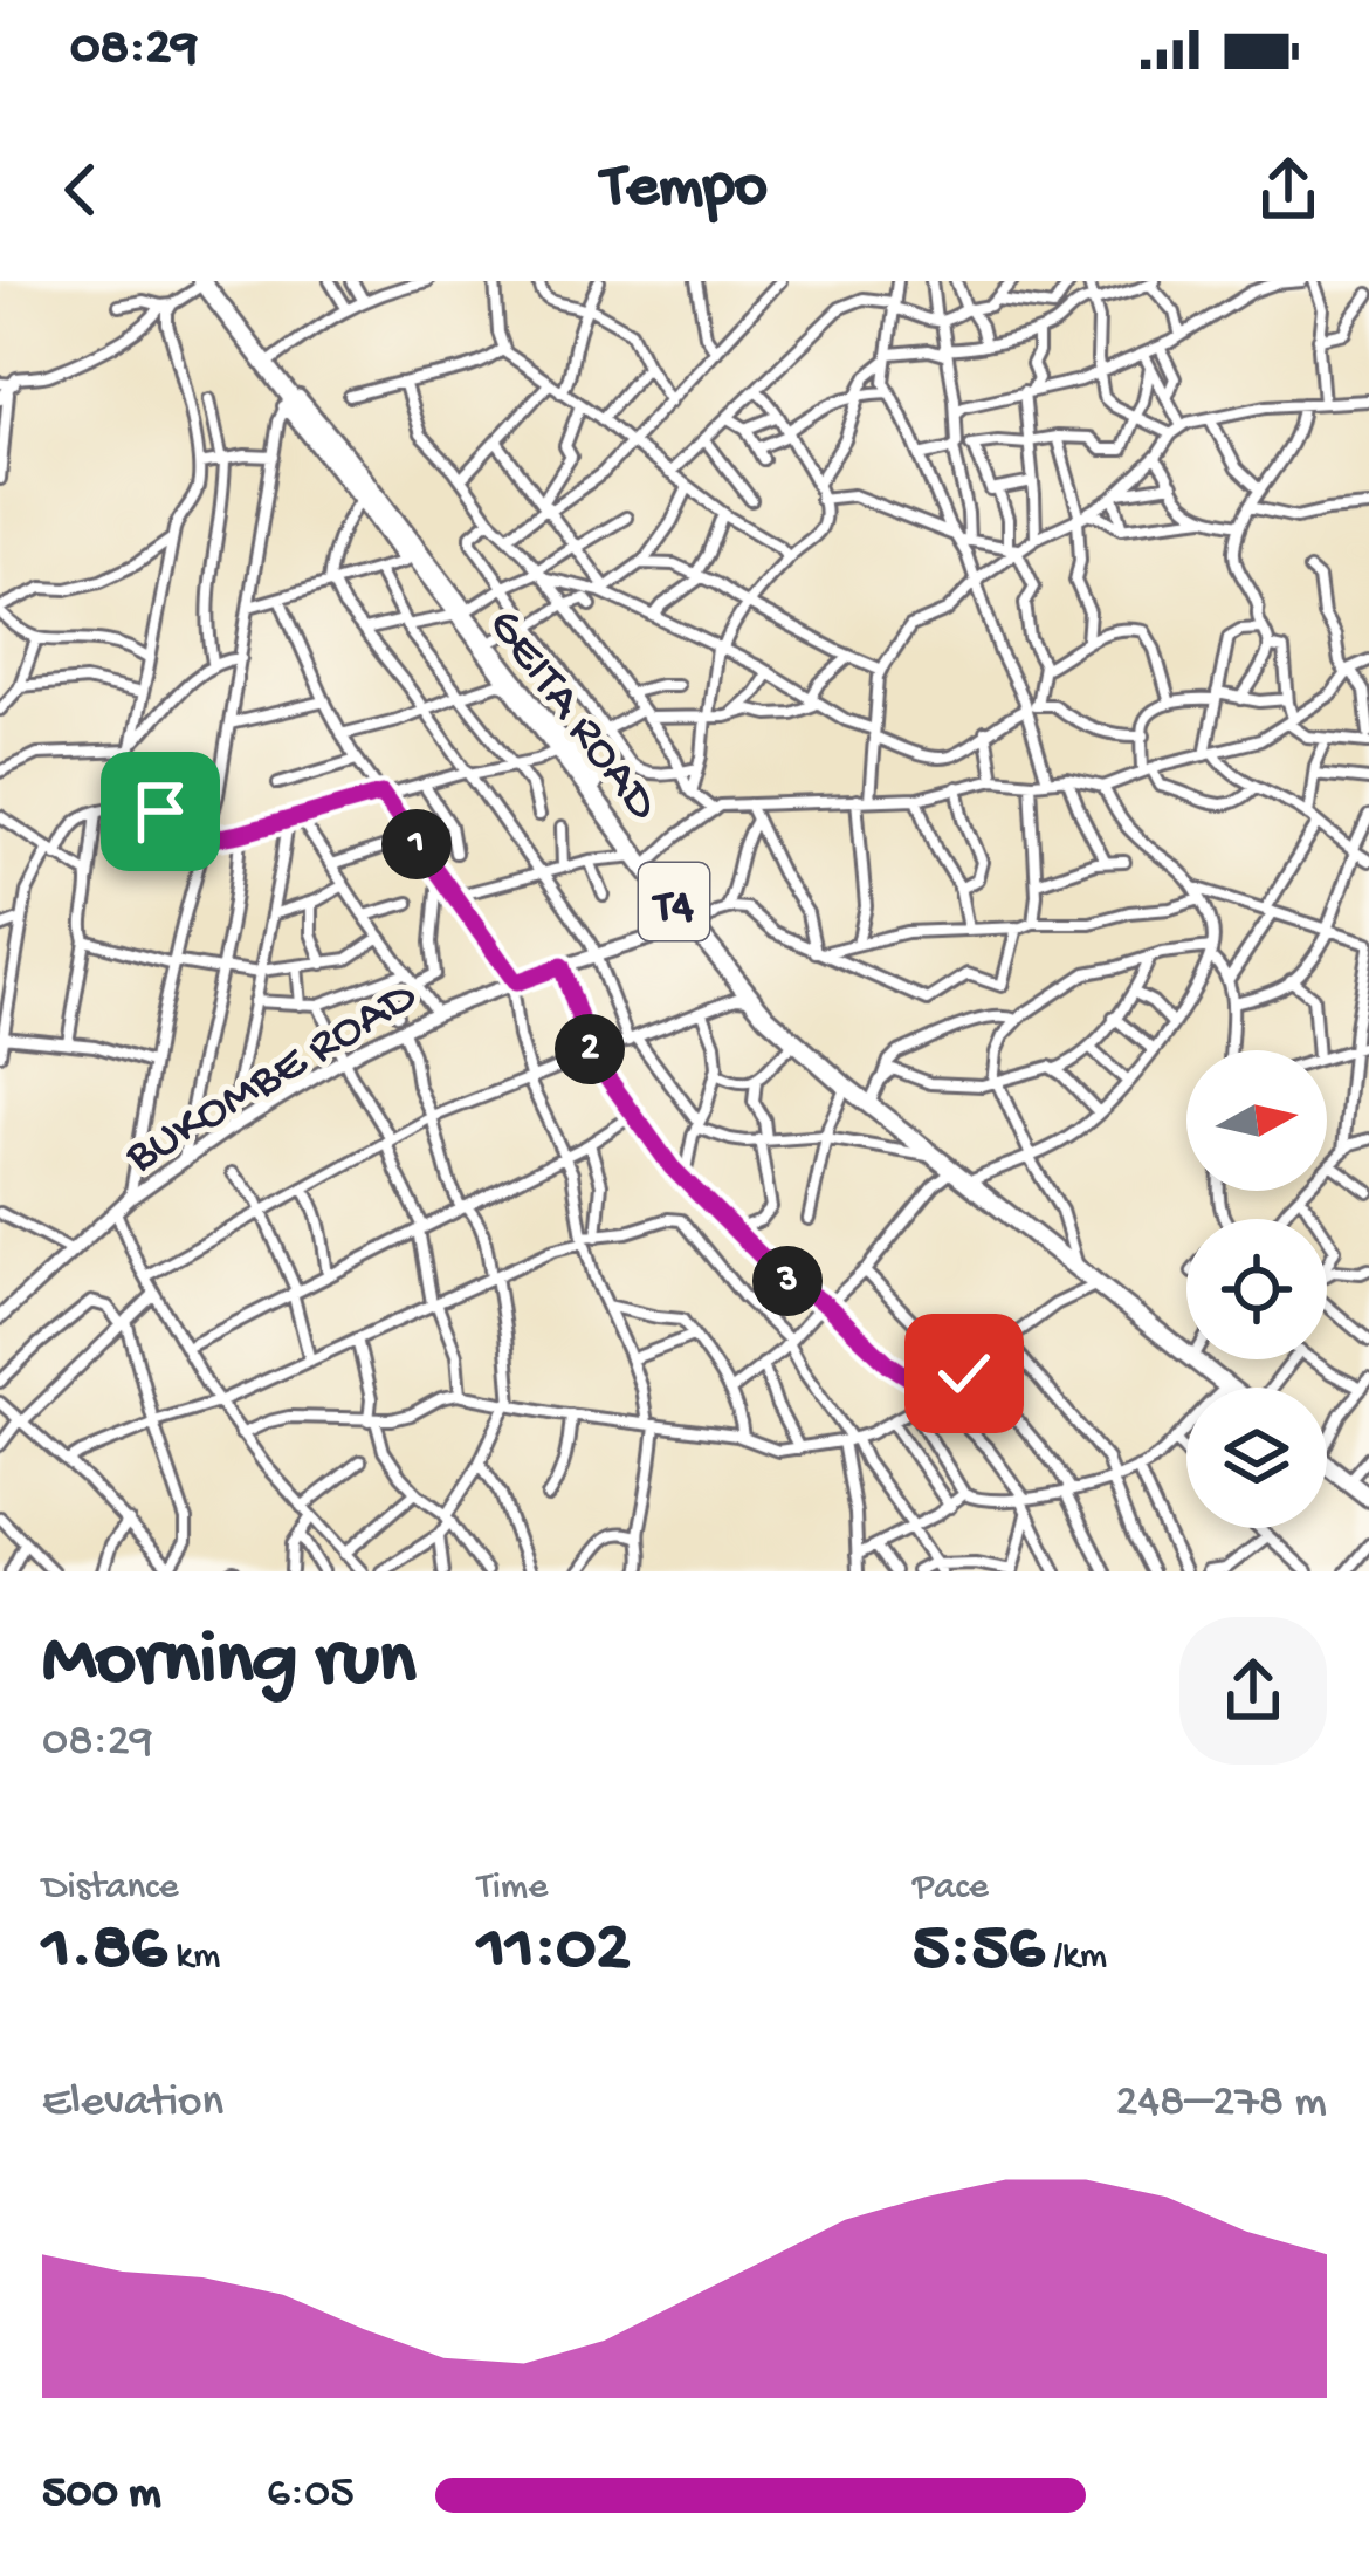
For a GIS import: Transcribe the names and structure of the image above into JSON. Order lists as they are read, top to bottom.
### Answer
{
  "streets": {
    "highway": ["GEITA ROAD", "T4"],
    "main road": ["BUKOMBE ROAD"]
  },
  "crossings": [
    ["GEITA ROAD", "BUKOMBE ROAD"]
  ],
  "north": "right",
  "page": {
    "status": "08:29",
    "header": "Tempo",
    "pins": ["1", "2", "3"],
    "heading": ["Morning run", "08:29"],
    "stats": [
      ["Distance", "1.86 km"],
      ["Time", "11:02"],
      ["Pace", "5:56 /km"]
    ],
    "chart": ["Elevation", "248–278 m"],
    "list": [
      {
        "name": "500 m",
        "note": "6:05"
      }
    ]
  }
}
